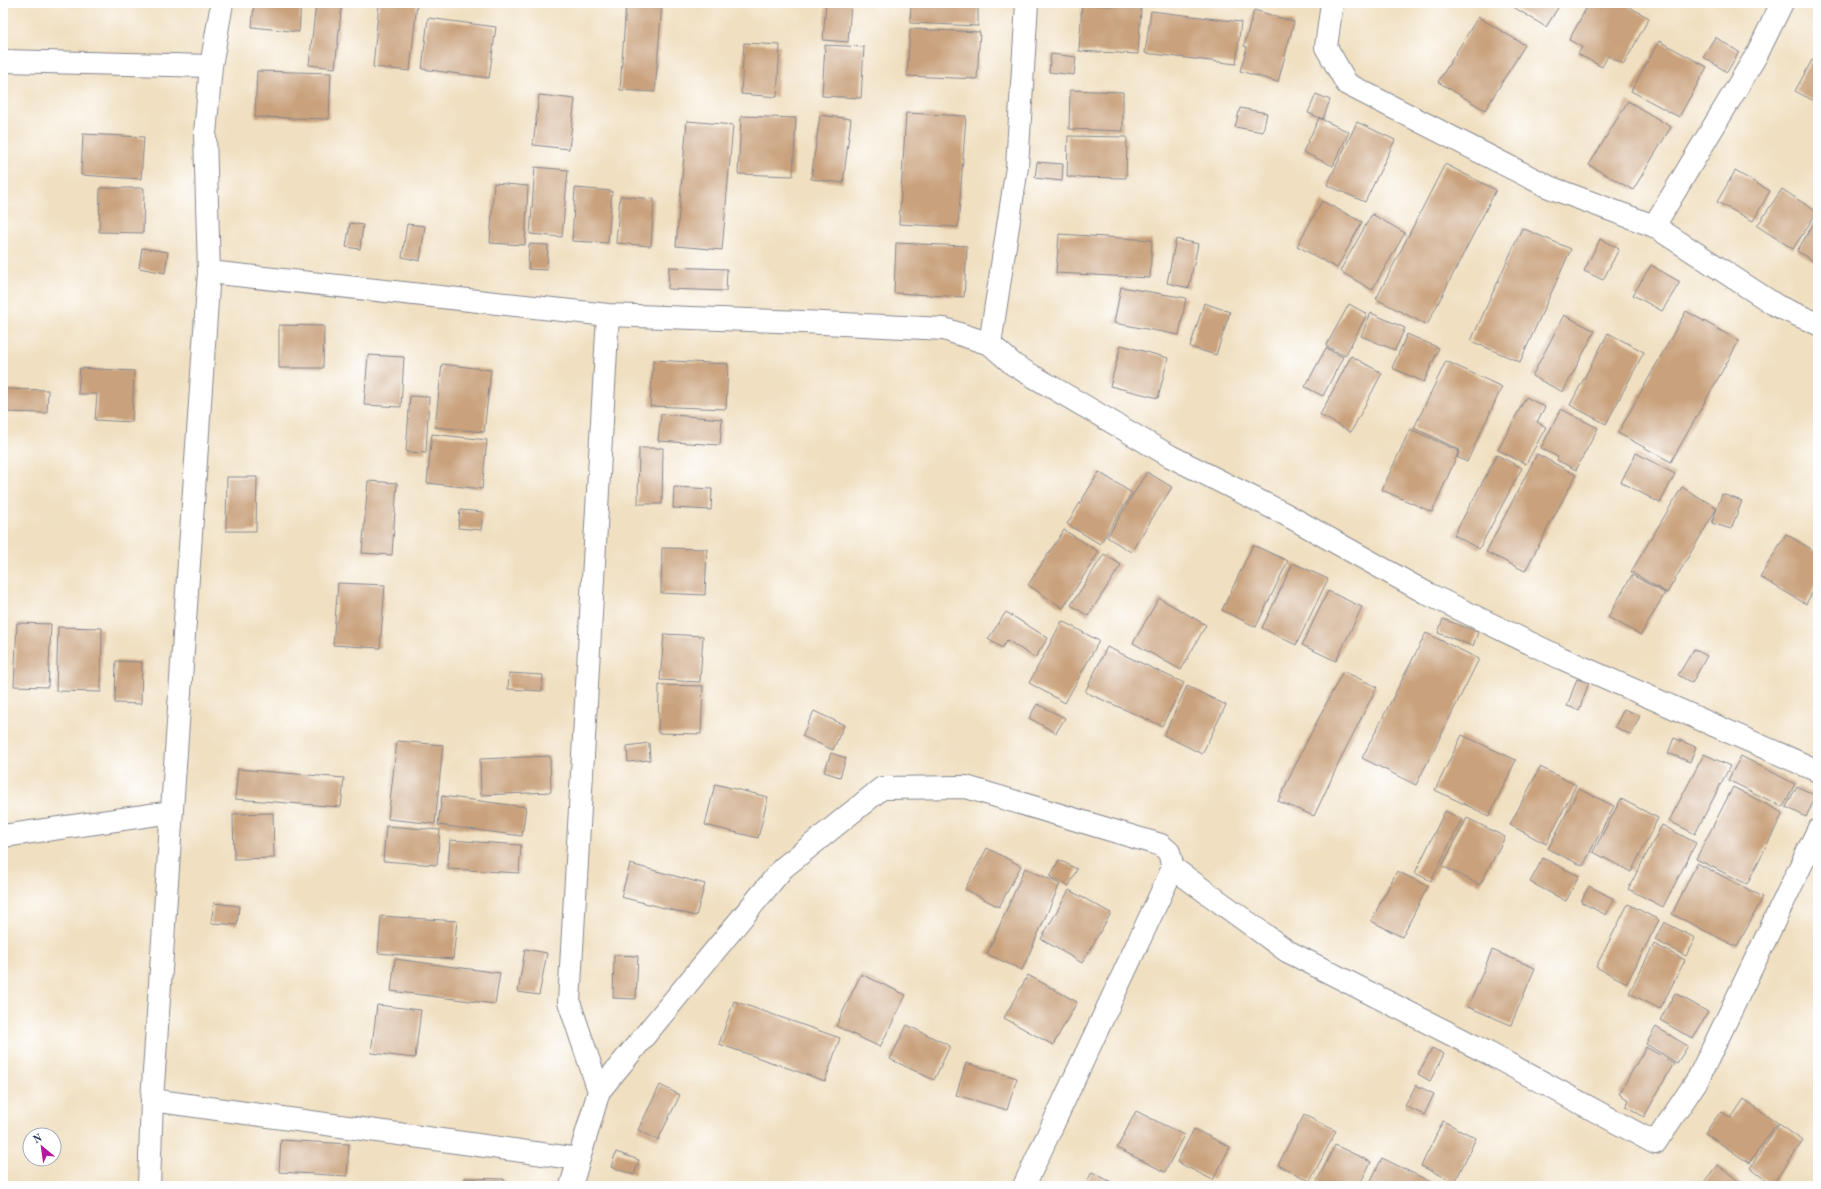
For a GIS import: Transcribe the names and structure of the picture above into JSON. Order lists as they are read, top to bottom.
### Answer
{
  "north": "top left"
}
